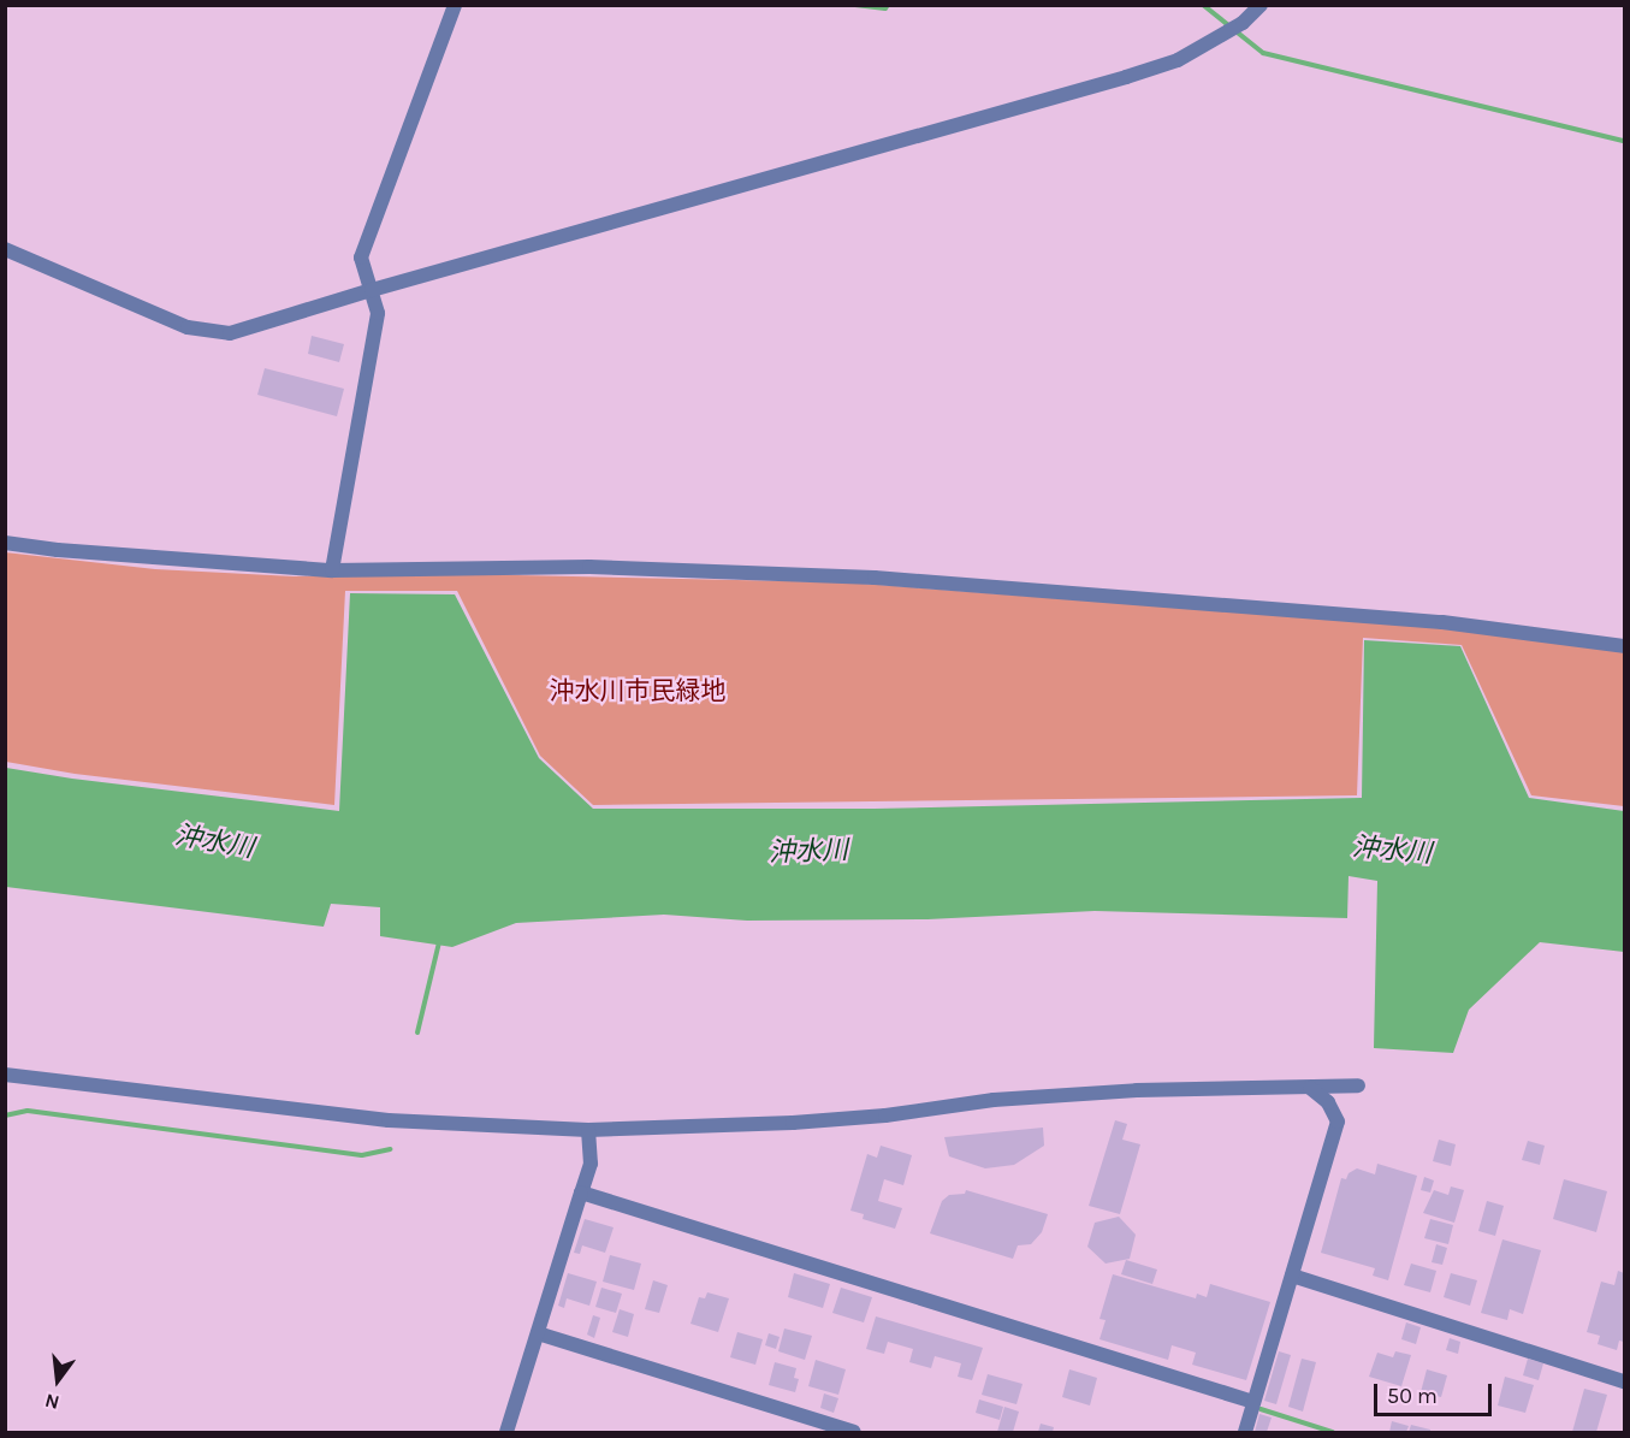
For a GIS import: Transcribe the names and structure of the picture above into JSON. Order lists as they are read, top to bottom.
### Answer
{
  "water": ["沖水川"],
  "parks": ["沖水川市民緑地"],
  "scale_bar": "50 m",
  "north": "bottom"
}
